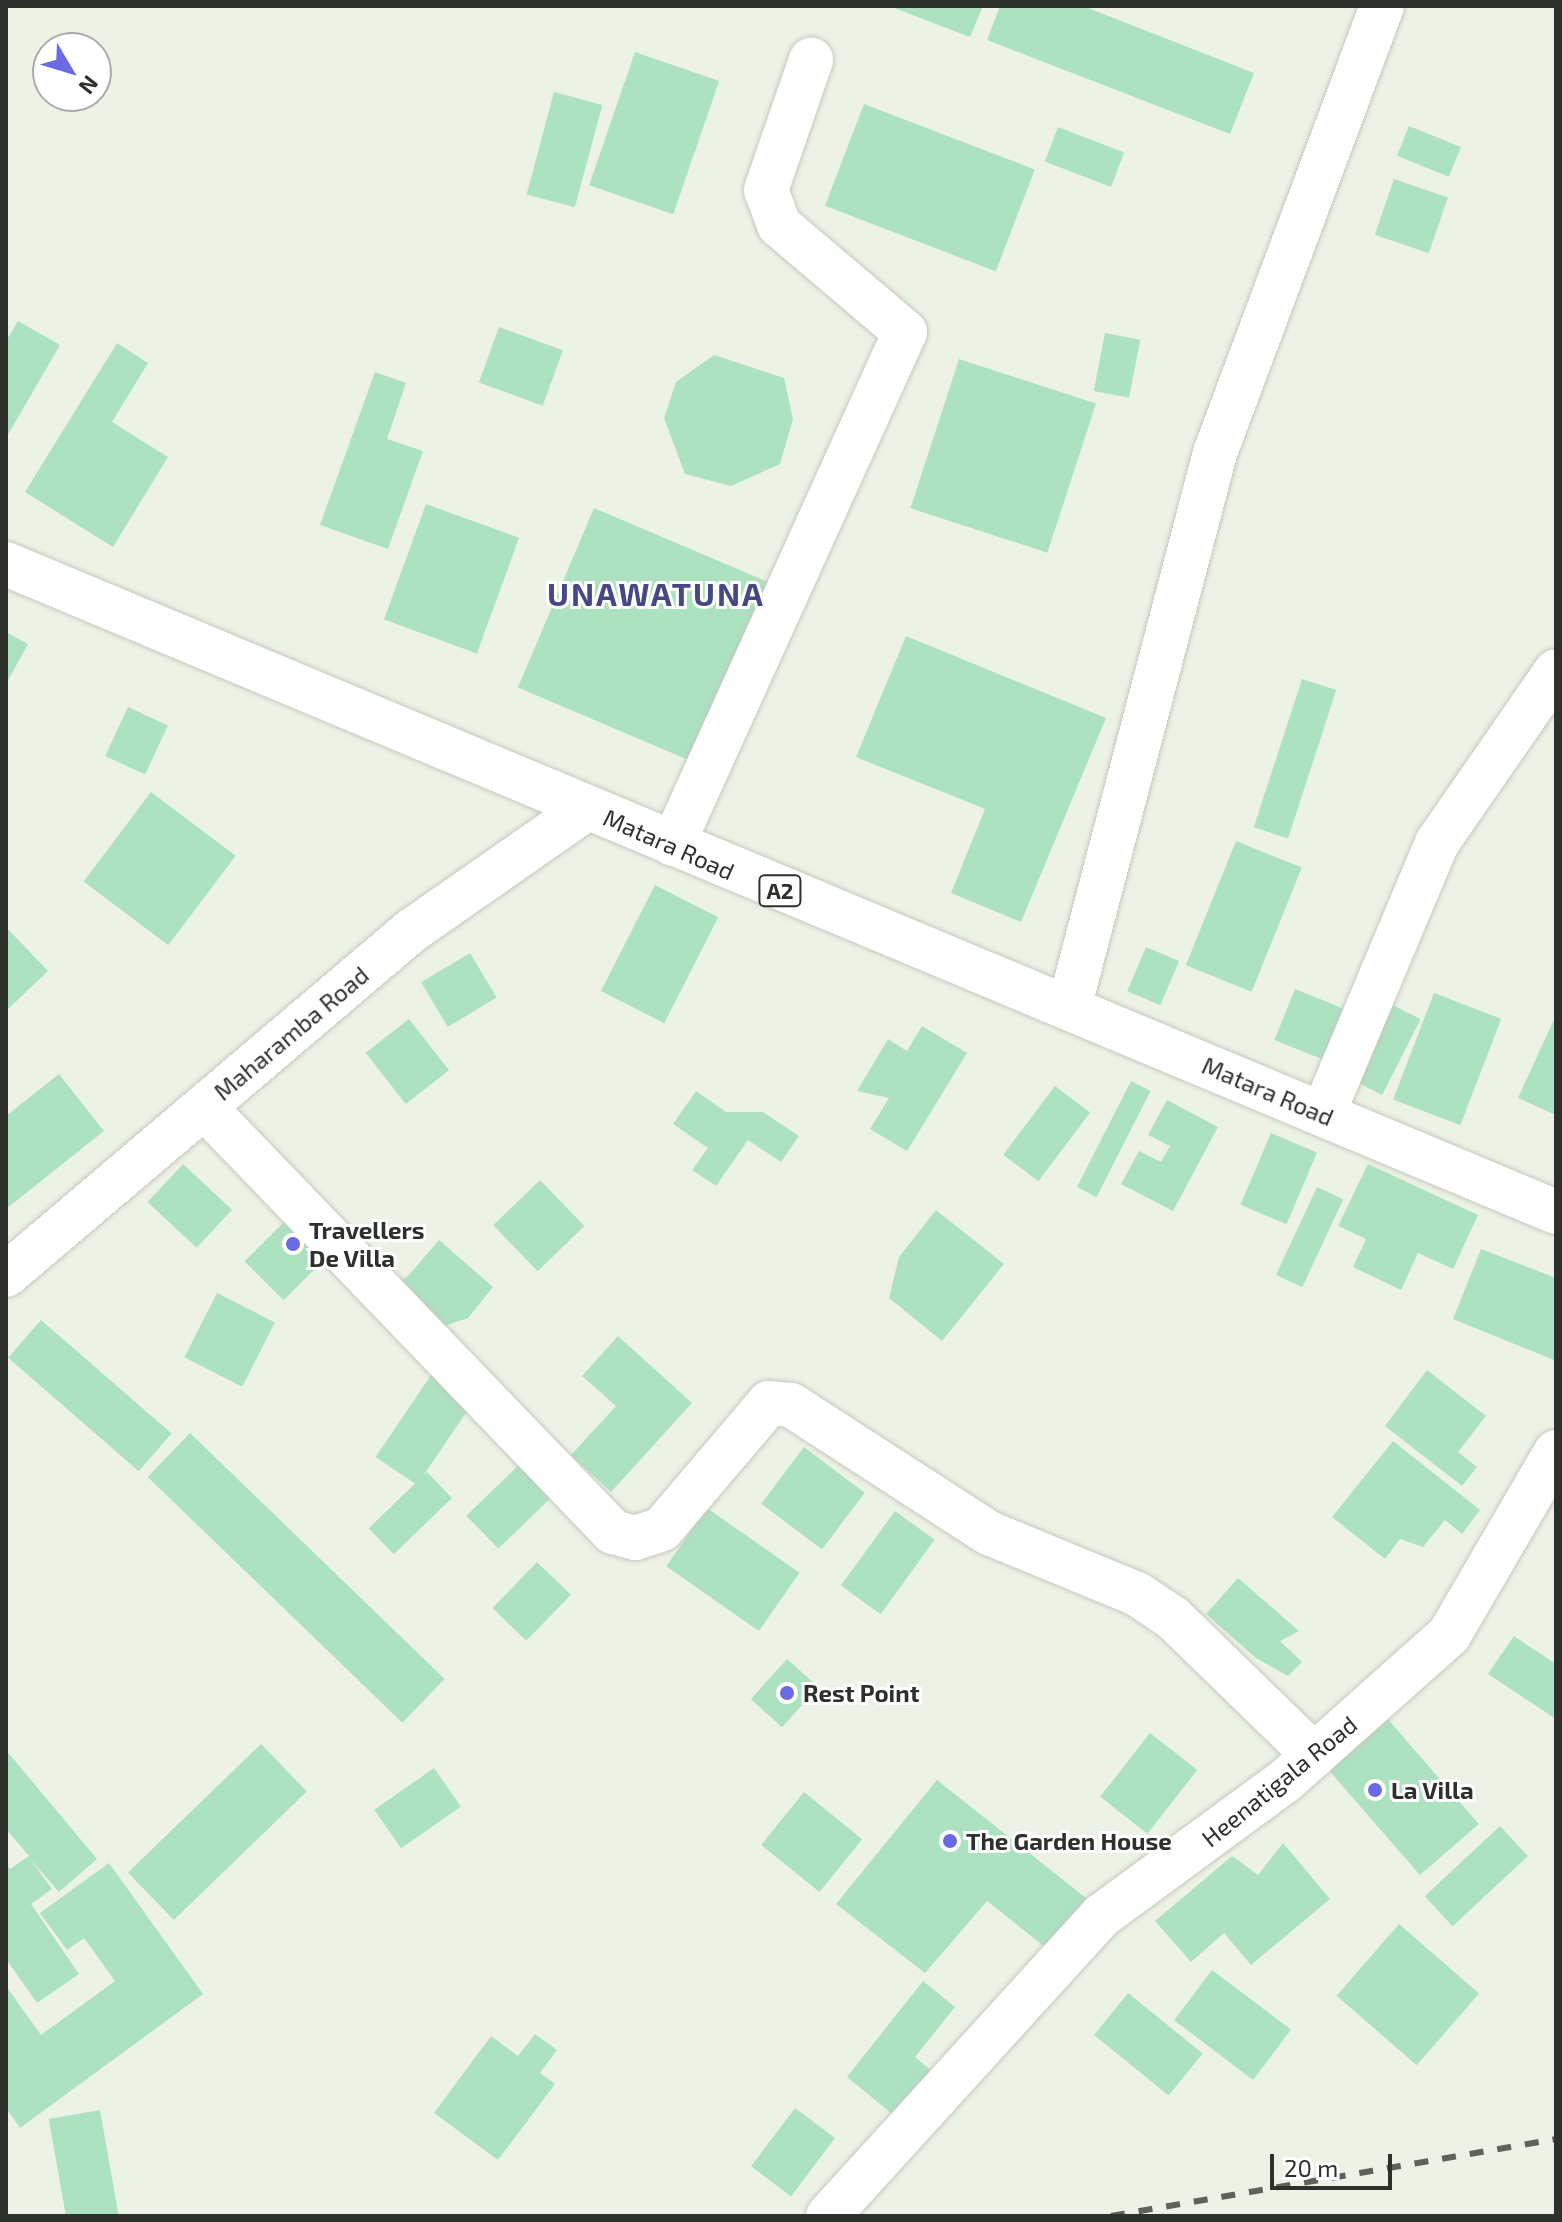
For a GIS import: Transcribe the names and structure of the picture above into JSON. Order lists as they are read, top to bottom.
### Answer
{
  "streets": {
    "main road": [
      "Matara Road",
      "A2",
      "Maharamba Road",
      "Heenatigala Road"
    ]
  },
  "crossings": [
    ["Matara Road", "Maharamba Road"]
  ],
  "districts": ["UNAWATUNA"],
  "places": [
    "Travellers De Villa",
    "Rest Point",
    "La Villa",
    "The Garden House"
  ],
  "scale_bar": "20 m",
  "north": "bottom right"
}
